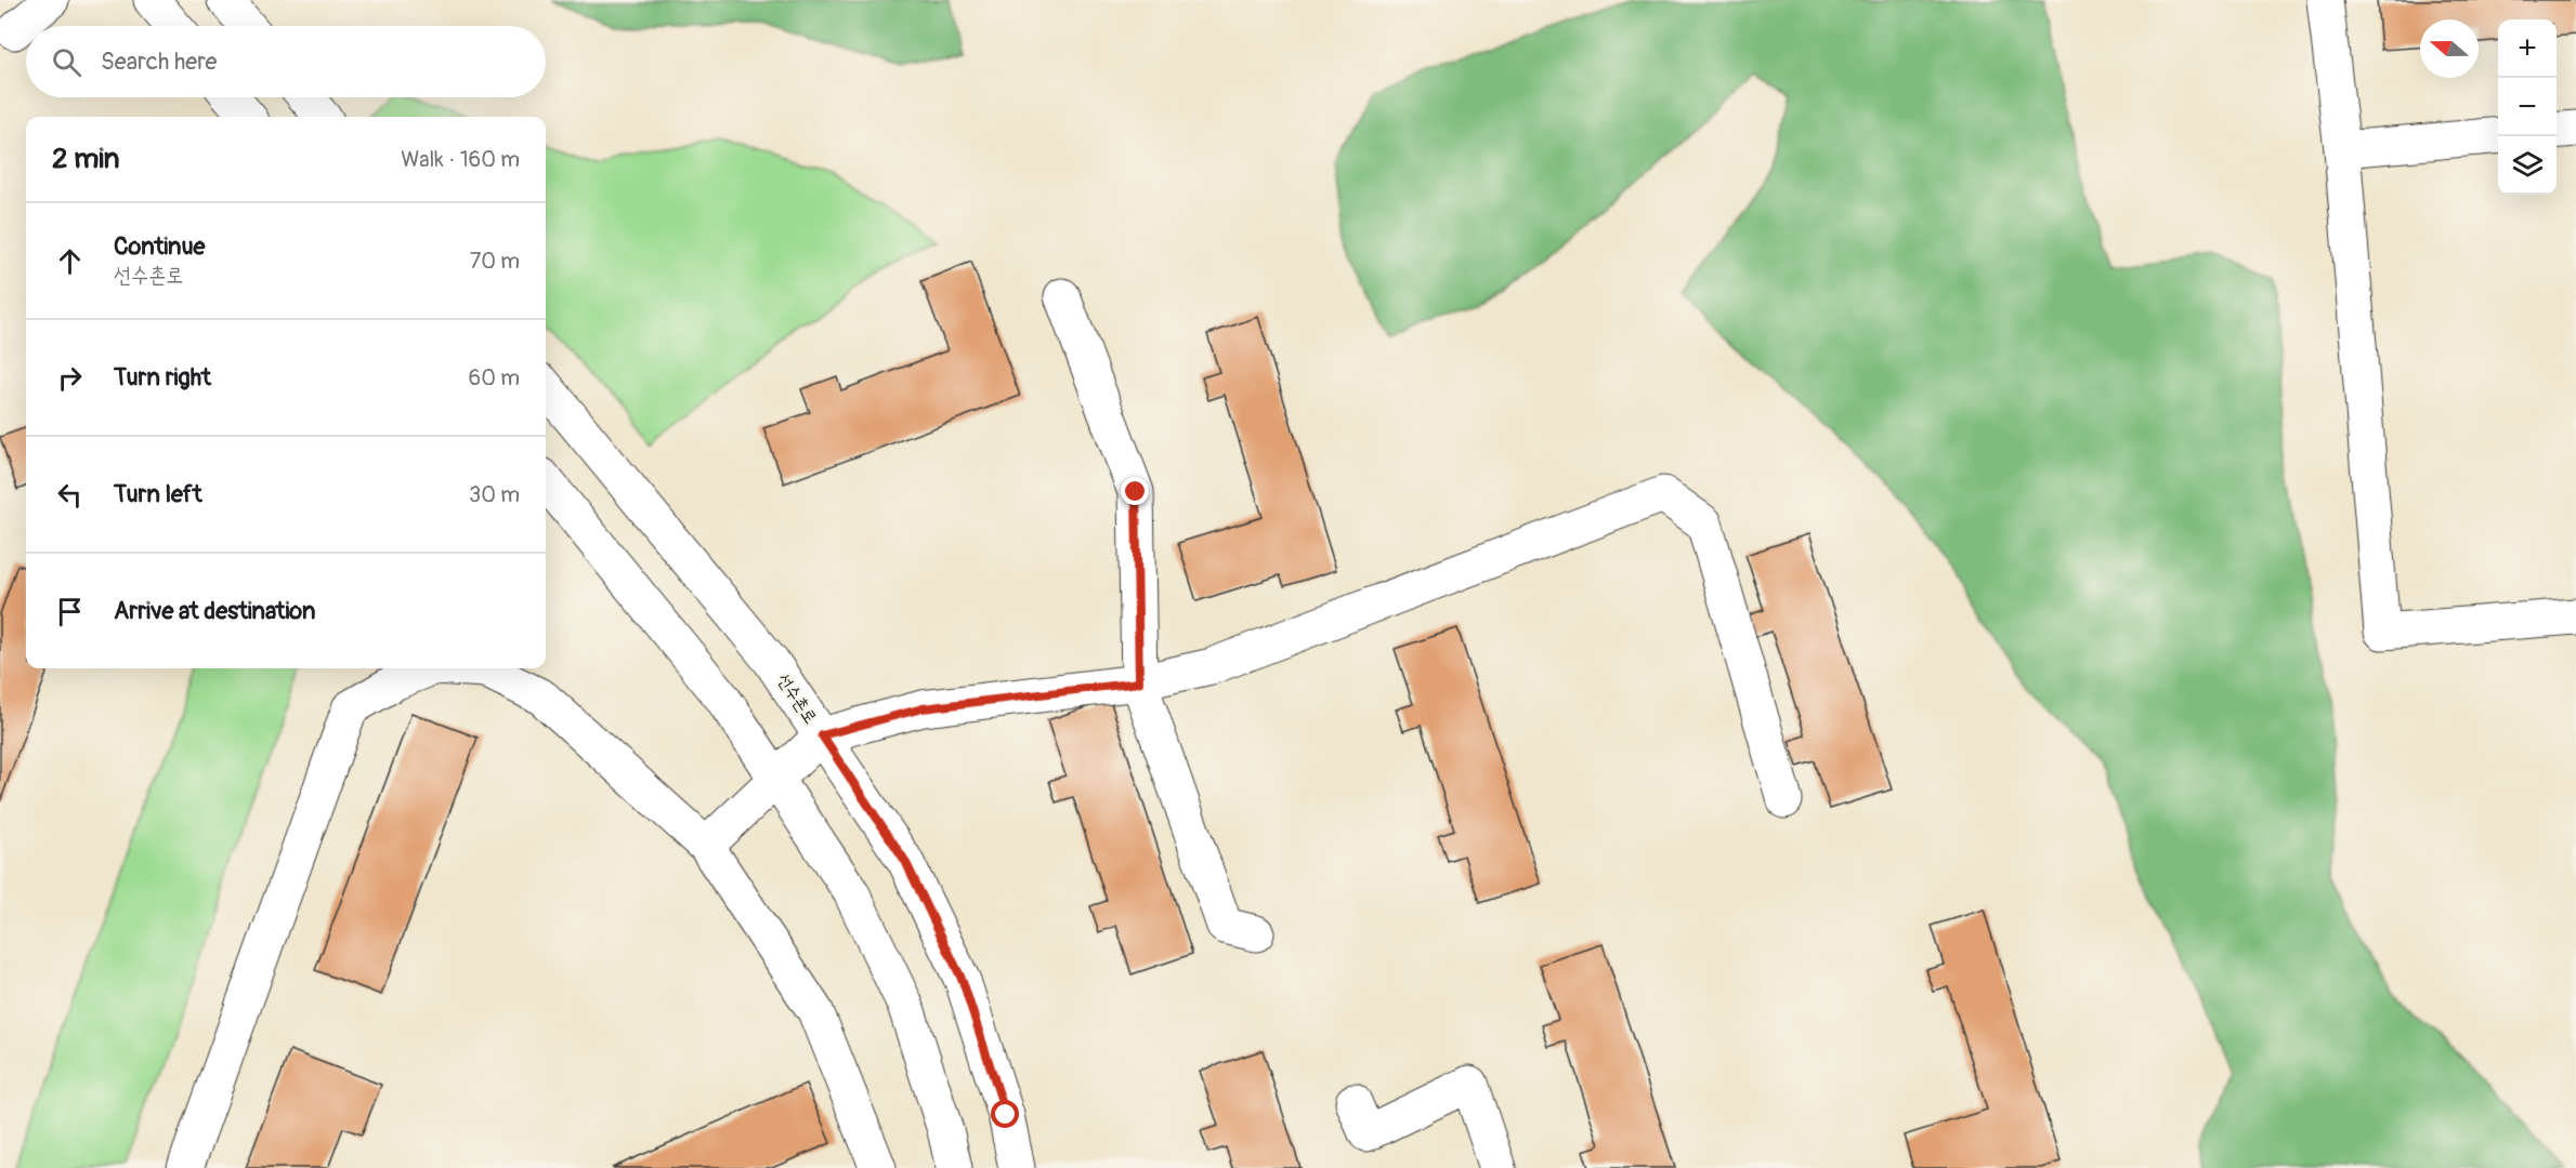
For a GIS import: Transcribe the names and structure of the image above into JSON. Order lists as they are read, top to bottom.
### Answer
{
  "streets": {
    "street": ["선수촌로"]
  },
  "north": "left",
  "page": {
    "map_buttons": ["+", "−"],
    "search": "Search here",
    "heading": ["2 min", "Walk · 160 m"],
    "list": [
      ["Continue", "선수촌로", "70 m"],
      ["Turn right", "60 m"],
      ["Turn left", "30 m"],
      "Arrive at destination"
    ]
  }
}
